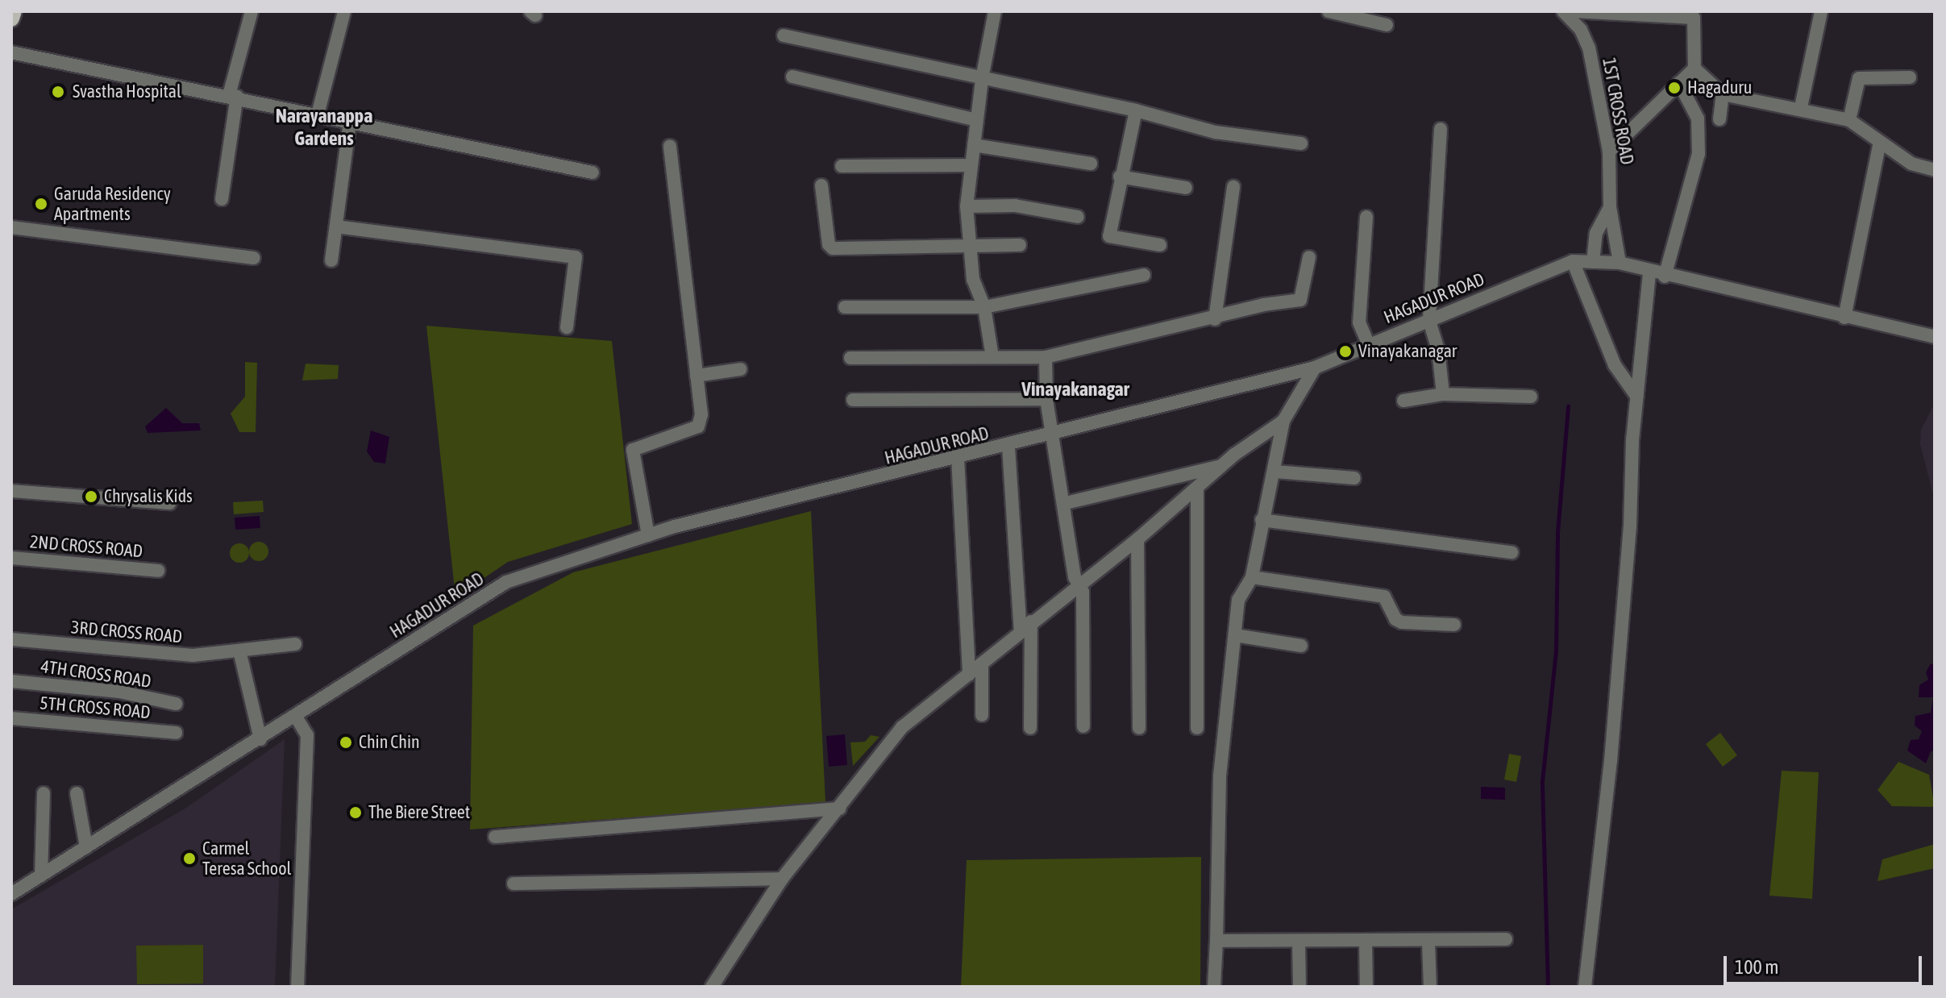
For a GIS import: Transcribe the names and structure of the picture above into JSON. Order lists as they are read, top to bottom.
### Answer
{
  "streets": {
    "street": [
      "1ST CROSS ROAD",
      "HAGADUR ROAD",
      "2ND CROSS ROAD",
      "3RD CROSS ROAD",
      "4TH CROSS ROAD",
      "5TH CROSS ROAD"
    ]
  },
  "crossings": [
    ["1ST CROSS ROAD", "HAGADUR ROAD"]
  ],
  "districts": ["Narayanappa Gardens", "Vinayakanagar"],
  "places": [
    "Hagaduru",
    "Svastha Hospital",
    "Garuda Residency Apartments",
    "Vinayakanagar",
    "Chrysalis Kids",
    "Chin Chin",
    "The Biere Street",
    "Carmel Teresa School"
  ],
  "scale_bar": "100 m"
}
